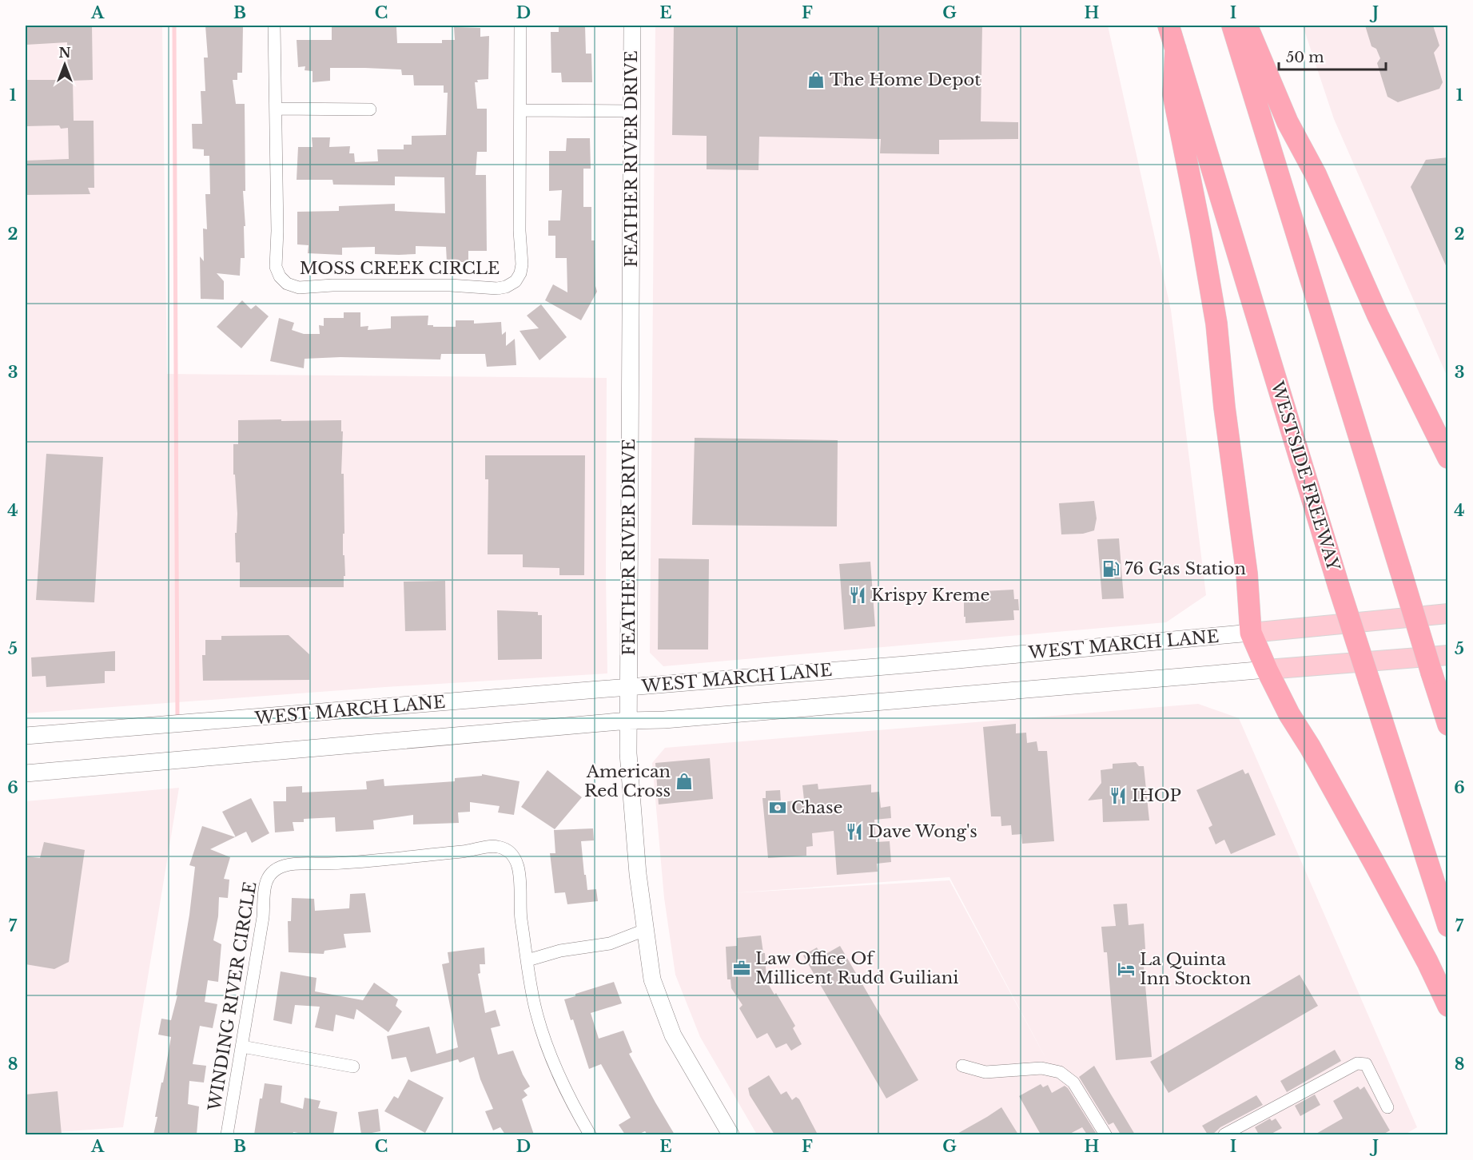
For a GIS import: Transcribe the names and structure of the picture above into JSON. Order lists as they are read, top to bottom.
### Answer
{
  "streets": {
    "highway": ["WESTSIDE FREEWAY"],
    "main road": ["FEATHER RIVER DRIVE", "WEST MARCH LANE"],
    "street": ["MOSS CREEK CIRCLE", "WINDING RIVER CIRCLE"]
  },
  "crossings": [
    ["FEATHER RIVER DRIVE", "WEST MARCH LANE"]
  ],
  "places": {
    "shop": ["The Home Depot", "American Red Cross"],
    "fuel station": ["76 Gas Station"],
    "restaurant": ["Krispy Kreme", "IHOP", "Dave Wong's"],
    "bank": ["Chase"],
    "office": ["Law Office Of Millicent Rudd Guiliani"],
    "hotel": ["La Quinta Inn Stockton"]
  },
  "scale_bar": "50 m",
  "north": "top",
  "grid": {
    "columns": [
      "A",
      "B",
      "C",
      "D",
      "E",
      "F",
      "G",
      "H",
      "I",
      "J"
    ],
    "rows": [
      "1",
      "2",
      "3",
      "4",
      "5",
      "6",
      "7",
      "8"
    ]
  }
}
